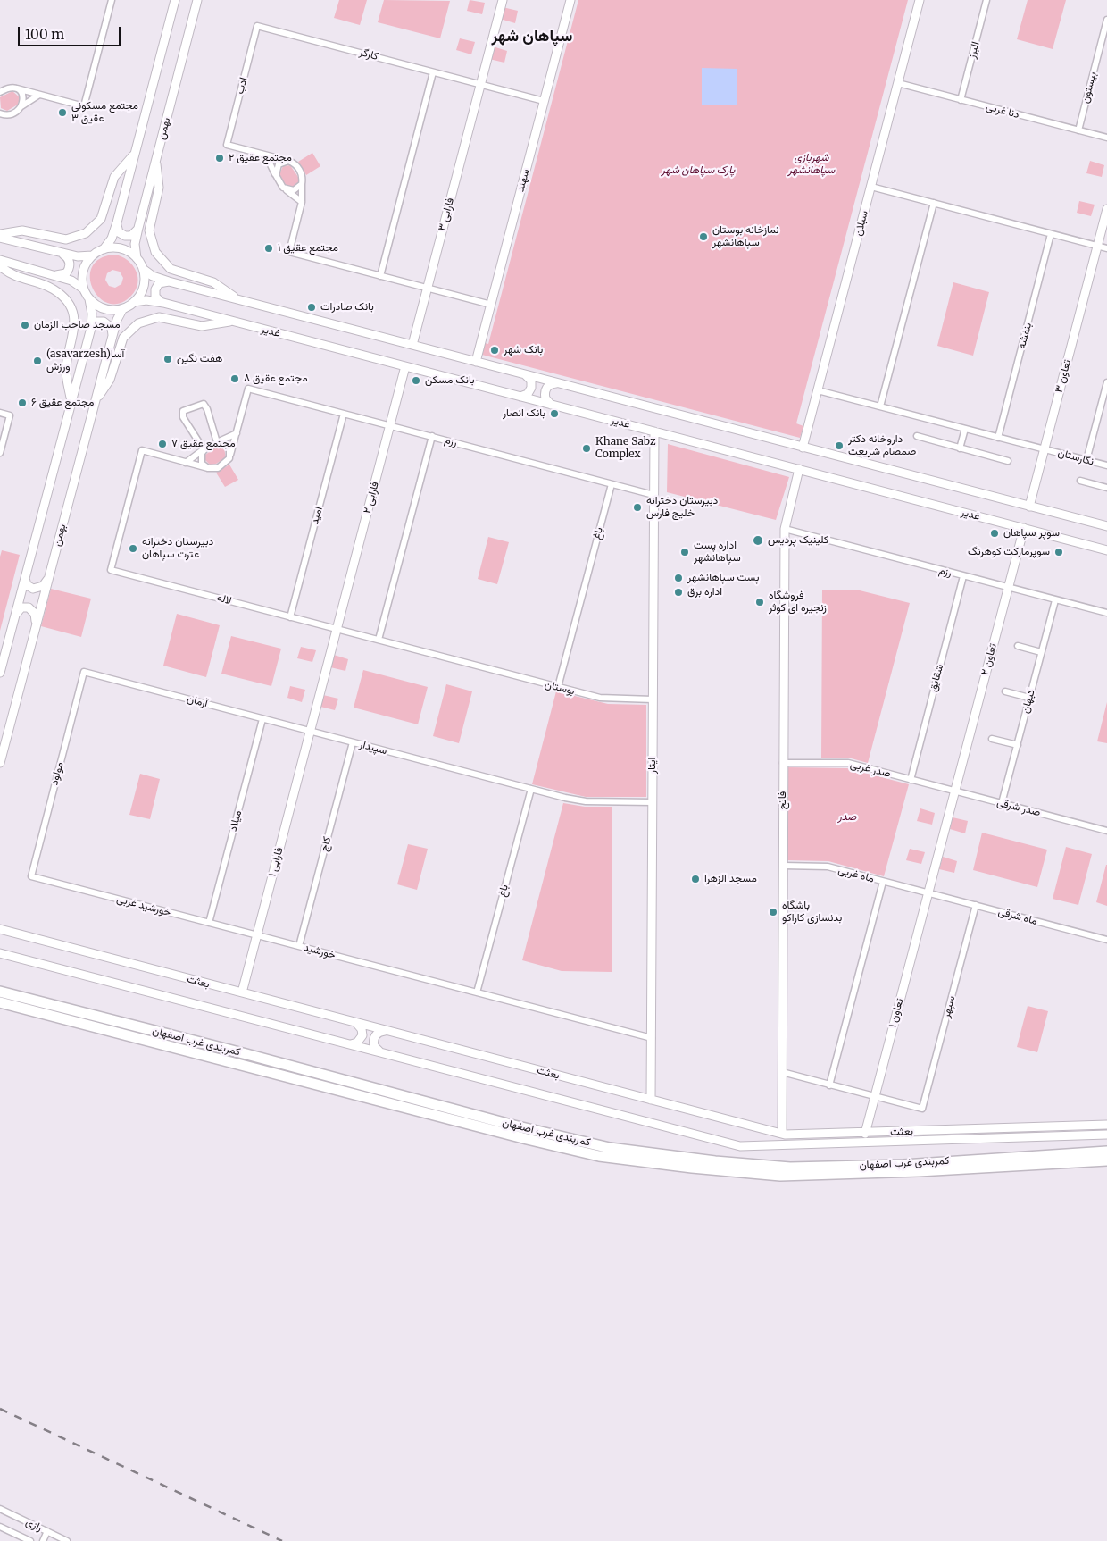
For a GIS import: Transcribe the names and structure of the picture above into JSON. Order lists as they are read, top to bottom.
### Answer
{
  "streets": {
    "highway": ["کمربندی غرب اصفهان"],
    "main road": [
      "بهمن",
      "سهند",
      "فارابی ۳",
      "سبلان",
      "غدیر",
      "تعاون ۳",
      "فارابی ۲",
      "تعاون ۲",
      "ایثار",
      "فاتح",
      "فارابی ۱",
      "بعثت",
      "تعاون ۱"
    ],
    "street": [
      "البرز",
      "کارگر",
      "ادب",
      "بیستون",
      "دنا غربی",
      "بنفشه",
      "رزم",
      "نگارستان",
      "امید",
      "باغ",
      "لاله",
      "شقایق",
      "بوستان",
      "آرمان",
      "کیهان",
      "سپیدار",
      "صدر غربی",
      "مولود",
      "صدر شرقی",
      "میلاد",
      "کاج",
      "ماه غربی",
      "خورشید غربی",
      "ماه شرقی",
      "خورشید",
      "سپهر",
      "رازی"
    ]
  },
  "crossings": [
    ["البرز", "دنا غربی"],
    ["کارگر", "ادب"],
    ["کارگر", "سهند"],
    ["کارگر", "فارابی ۳"],
    ["بیستون", "دنا غربی"],
    ["دنا غربی", "سبلان"],
    ["بهمن", "غدیر"],
    ["سهند", "غدیر"],
    ["فارابی ۳", "غدیر"],
    ["سبلان", "غدیر"],
    ["سبلان", "نگارستان"],
    ["غدیر", "تعاون ۳"],
    ["غدیر", "فارابی ۲"],
    ["غدیر", "تعاون ۲"],
    ["غدیر", "ایثار"],
    ["غدیر", "فاتح"],
    ["بنفشه", "نگارستان"],
    ["تعاون ۳", "نگارستان"],
    ["رزم", "فارابی ۲"],
    ["رزم", "امید"],
    ["رزم", "باغ"],
    ["رزم", "تعاون ۲"],
    ["رزم", "شقایق"],
    ["رزم", "کیهان"],
    ["رزم", "ایثار"],
    ["رزم", "فاتح"],
    ["فارابی ۲", "لاله"],
    ["فارابی ۲", "آرمان"],
    ["فارابی ۲", "سپیدار"],
    ["فارابی ۲", "فارابی ۱"],
    ["امید", "لاله"],
    ["باغ", "بوستان"],
    ["باغ", "سپیدار"],
    ["باغ", "خورشید"],
    ["لاله", "بوستان"],
    ["تعاون ۲", "صدر غربی"],
    ["تعاون ۲", "صدر شرقی"],
    ["تعاون ۲", "ماه غربی"],
    ["تعاون ۲", "ماه شرقی"],
    ["تعاون ۲", "تعاون ۱"],
    ["شقایق", "صدر غربی"],
    ["بوستان", "ایثار"],
    ["آرمان", "سپیدار"],
    ["آرمان", "مولود"],
    ["آرمان", "میلاد"],
    ["آرمان", "فارابی ۱"],
    ["کیهان", "صدر شرقی"],
    ["سپیدار", "ایثار"],
    ["سپیدار", "کاج"],
    ["سپیدار", "فارابی ۱"],
    ["ایثار", "خورشید"],
    ["ایثار", "بعثت"],
    ["صدر غربی", "فاتح"],
    ["صدر غربی", "صدر شرقی"],
    ["مولود", "خورشید غربی"],
    ["فاتح", "ماه غربی"],
    ["فاتح", "بعثت"],
    ["میلاد", "خورشید غربی"],
    ["کاج", "خورشید"],
    ["فارابی ۱", "خورشید غربی"],
    ["فارابی ۱", "خورشید"],
    ["فارابی ۱", "بعثت"],
    ["ماه غربی", "ماه شرقی"],
    ["ماه غربی", "تعاون ۱"],
    ["خورشید غربی", "خورشید"],
    ["ماه شرقی", "سپهر"],
    ["ماه شرقی", "تعاون ۱"],
    ["بعثت", "تعاون ۱"],
    ["سپهر", "تعاون ۱"]
  ],
  "districts": ["سپاهان شهر"],
  "parks": ["شهربازی سپاهانشهر", "پارک سپاهان شهر", "صدر"],
  "places": [
    "مجتمع مسکونی عقیق ۳",
    "مجتمع عقیق ۲",
    "نمازخانه بوستان سپاهانشهر",
    "مجتمع عقیق ۱",
    "بانک صادرات",
    "مسجد صاحب الزمان",
    "بانک شهر",
    "هفت نگین",
    "(asavarzesh)آسا ورزش",
    "مجتمع عقیق ۸",
    "بانک مسکن",
    "مجتمع عقیق ۶",
    "بانک انصار",
    "مجتمع عقیق ۷",
    "داروخانه دکتر صمصام شریعت",
    "Khane Sabz Complex",
    "دبیرستان دخترانه خلیج فارس",
    "سوپر سپاهان",
    "کلینیک پردیس",
    "دبیرستان دخترانه عترت سپاهان",
    "اداره پست سپاهانشهر",
    "سوپرمارکت کوهرنگ",
    "پست سپاهانشهر",
    "اداره برق",
    "فروشگاه زنجیره ای کوثر",
    "مسجد الزهرا",
    "باشگاه بدنسازی کاراکو"
  ],
  "scale_bar": "100 m"
}
